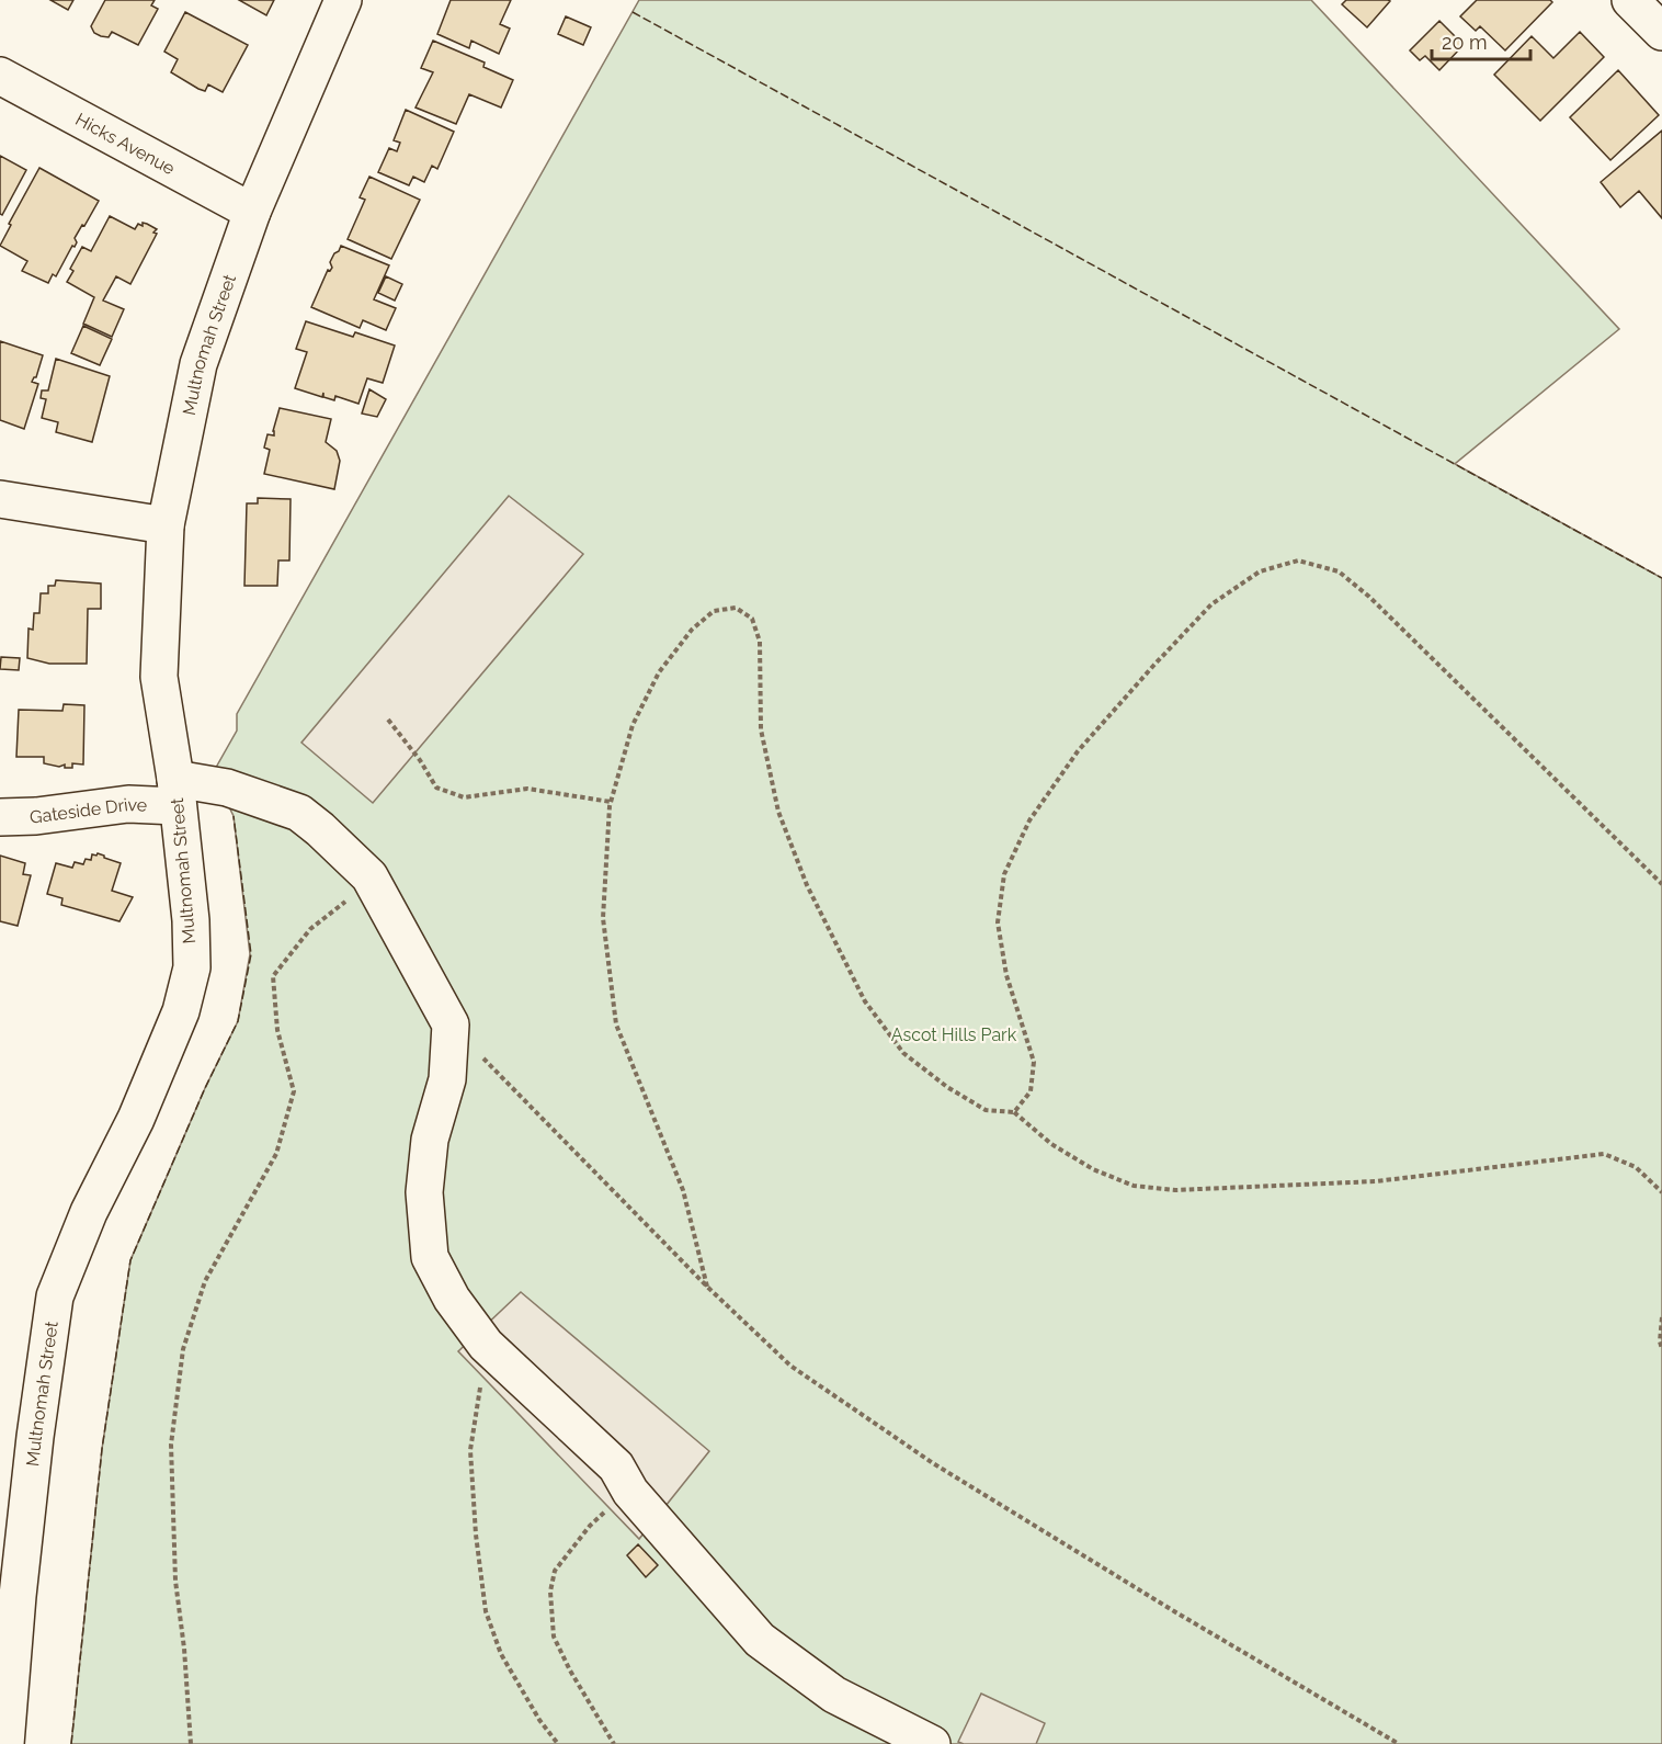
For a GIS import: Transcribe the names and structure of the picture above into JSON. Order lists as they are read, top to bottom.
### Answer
{
  "streets": {
    "street": ["Hicks Avenue", "Multnomah Street", "Gateside Drive"]
  },
  "crossings": [
    ["Hicks Avenue", "Multnomah Street"],
    ["Multnomah Street", "Gateside Drive"]
  ],
  "parks": ["Ascot Hills Park"],
  "scale_bar": "20 m"
}
